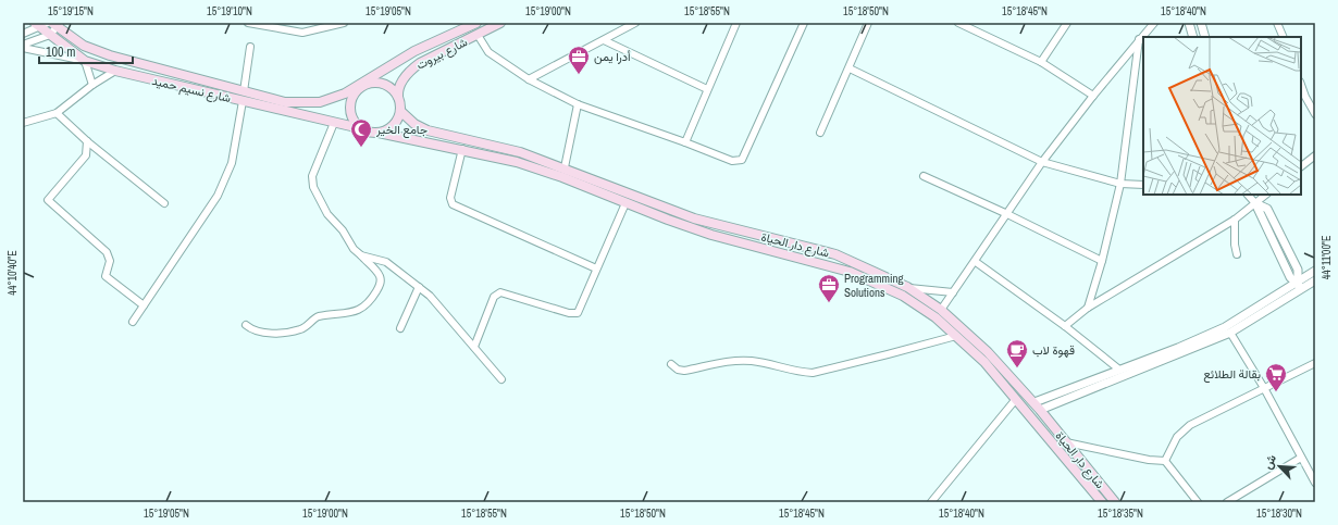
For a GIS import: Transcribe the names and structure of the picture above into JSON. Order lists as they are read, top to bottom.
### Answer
{
  "streets": {
    "main road": ["شارع بيروت", "شارع نسيم حميد", "شارع دار الحياة"]
  },
  "crossings": [
    ["شارع بيروت", "شارع نسيم حميد"],
    ["شارع بيروت", "شارع دار الحياة"],
    ["شارع نسيم حميد", "شارع دار الحياة"]
  ],
  "places": {
    "office": ["أدرا يمن", "Programming Solutions"],
    "mosque": ["جامع الخير"],
    "cafe": ["قهوة لاب"],
    "supermarket": ["بقالة الطلائع"]
  },
  "scale_bar": "100 m",
  "north": "top left",
  "coordinates": [
    "15°19'15\"N",
    "15°19'10\"N",
    "15°19'05\"N",
    "15°19'00\"N",
    "15°18'55\"N",
    "15°18'50\"N",
    "15°18'45\"N",
    "15°18'40\"N",
    "44°11'00\"E",
    "44°10'40\"E",
    "15°18'35\"N",
    "15°18'30\"N"
  ]
}
